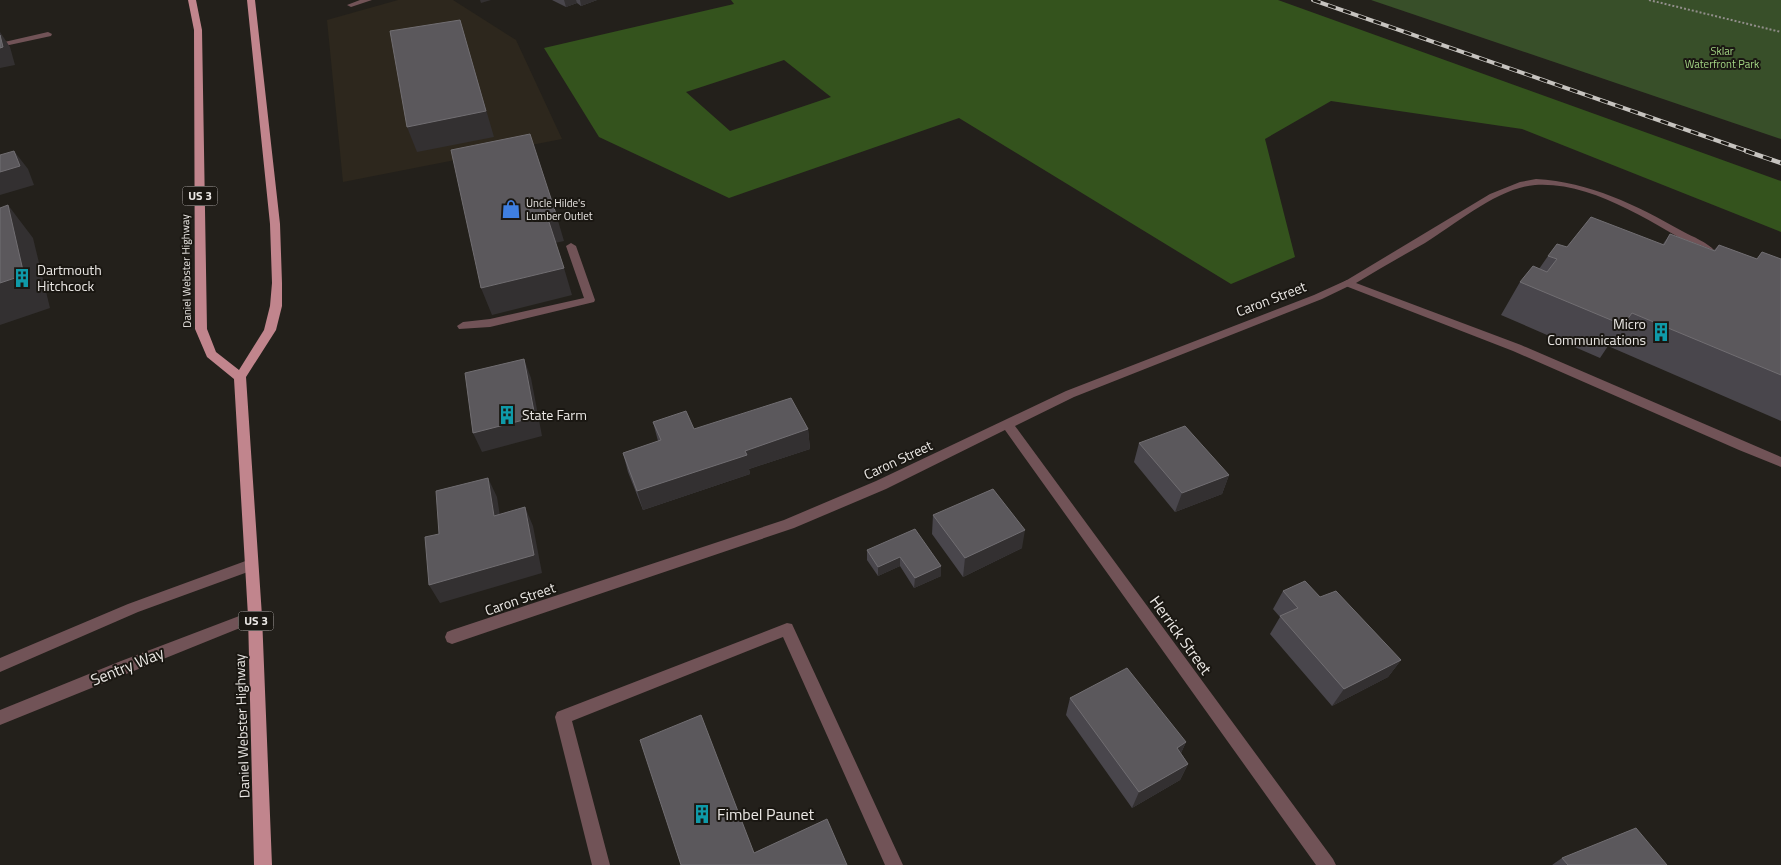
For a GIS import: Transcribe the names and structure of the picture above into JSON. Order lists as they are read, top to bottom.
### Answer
{
  "streets": {
    "main road": ["US 3", "Daniel Webster Highway"],
    "street": ["Caron Street", "Herrick Street", "Sentry Way"]
  },
  "crossings": [
    ["Daniel Webster Highway", "Sentry Way"],
    ["Caron Street", "Herrick Street"]
  ],
  "parks": ["Sklar Waterfront Park"],
  "places": {
    "shop": ["Uncle Hilde's Lumber Outlet"],
    "building": [
      "Dartmouth Hitchcock",
      "Micro Communications",
      "State Farm",
      "Fimbel Paunet"
    ]
  }
}
